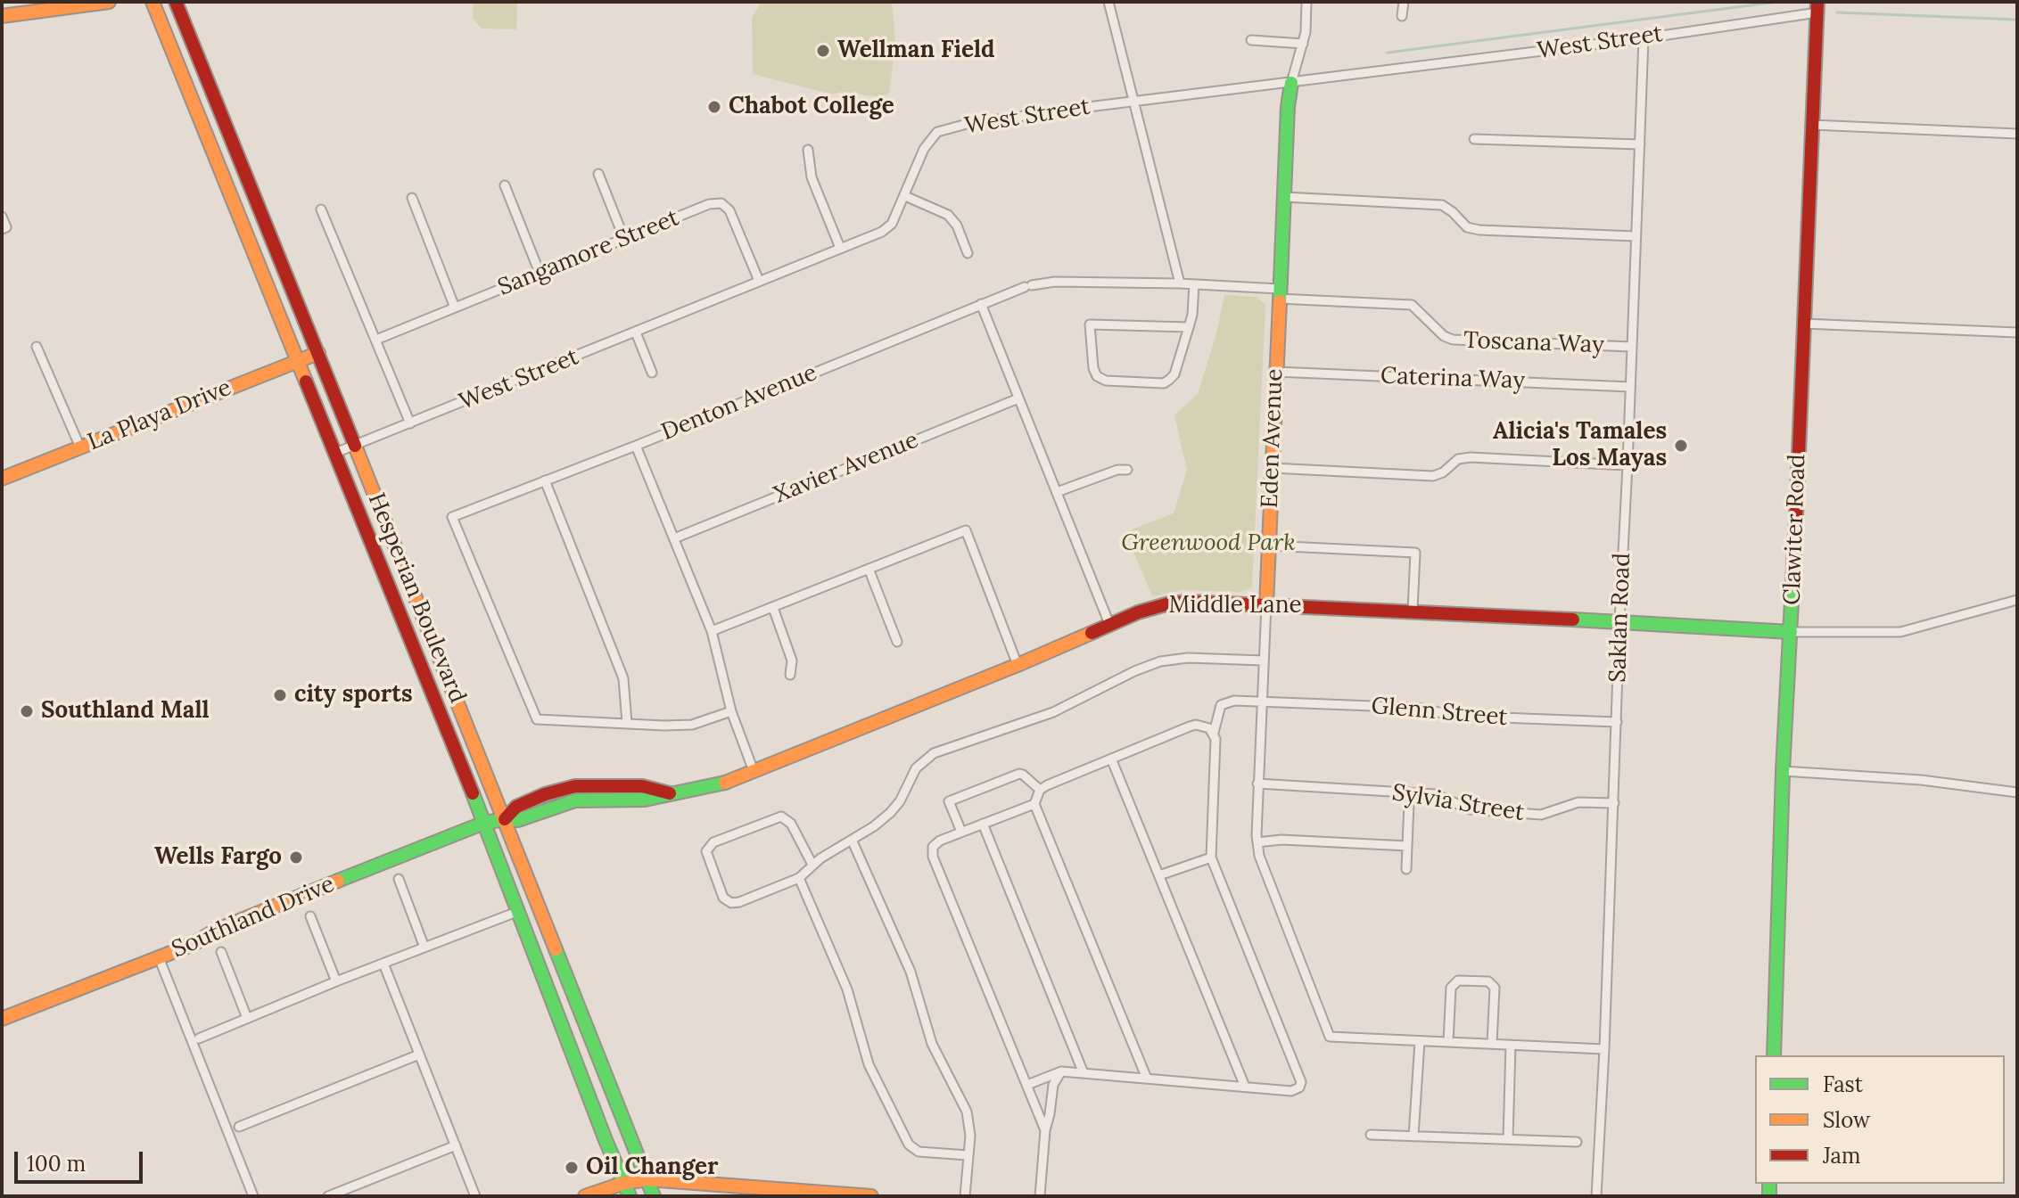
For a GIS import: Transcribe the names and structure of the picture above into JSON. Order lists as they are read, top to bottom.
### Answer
{
  "streets": {
    "main road": [
      "La Playa Drive",
      "Eden Avenue",
      "Clawiter Road",
      "Hesperian Boulevard",
      "Middle Lane",
      "Southland Drive"
    ],
    "street": [
      "West Street",
      "Sangamore Street",
      "Toscana Way",
      "Caterina Way",
      "Denton Avenue",
      "Xavier Avenue",
      "Saklan Road",
      "Glenn Street",
      "Sylvia Street"
    ]
  },
  "crossings": [
    ["West Street", "Sangamore Street"],
    ["West Street", "Eden Avenue"],
    ["West Street", "Clawiter Road"],
    ["West Street", "Hesperian Boulevard"],
    ["West Street", "Saklan Road"],
    ["Toscana Way", "Denton Avenue"],
    ["Toscana Way", "Eden Avenue"],
    ["Toscana Way", "Saklan Road"],
    ["Caterina Way", "Eden Avenue"],
    ["Caterina Way", "Saklan Road"],
    ["Denton Avenue", "Eden Avenue"],
    ["La Playa Drive", "Hesperian Boulevard"],
    ["Eden Avenue", "Middle Lane"],
    ["Eden Avenue", "Glenn Street"],
    ["Eden Avenue", "Sylvia Street"],
    ["Clawiter Road", "Middle Lane"],
    ["Hesperian Boulevard", "Middle Lane"],
    ["Hesperian Boulevard", "Southland Drive"],
    ["Middle Lane", "Saklan Road"],
    ["Middle Lane", "Southland Drive"],
    ["Saklan Road", "Glenn Street"],
    ["Saklan Road", "Sylvia Street"]
  ],
  "parks": ["Greenwood Park"],
  "places": [
    "Wellman Field",
    "Chabot College",
    "Alicia's Tamales Los Mayas",
    "city sports",
    "Southland Mall",
    "Wells Fargo",
    "Oil Changer"
  ],
  "legend": ["Fast", "Slow", "Jam"],
  "scale_bar": "100 m"
}
